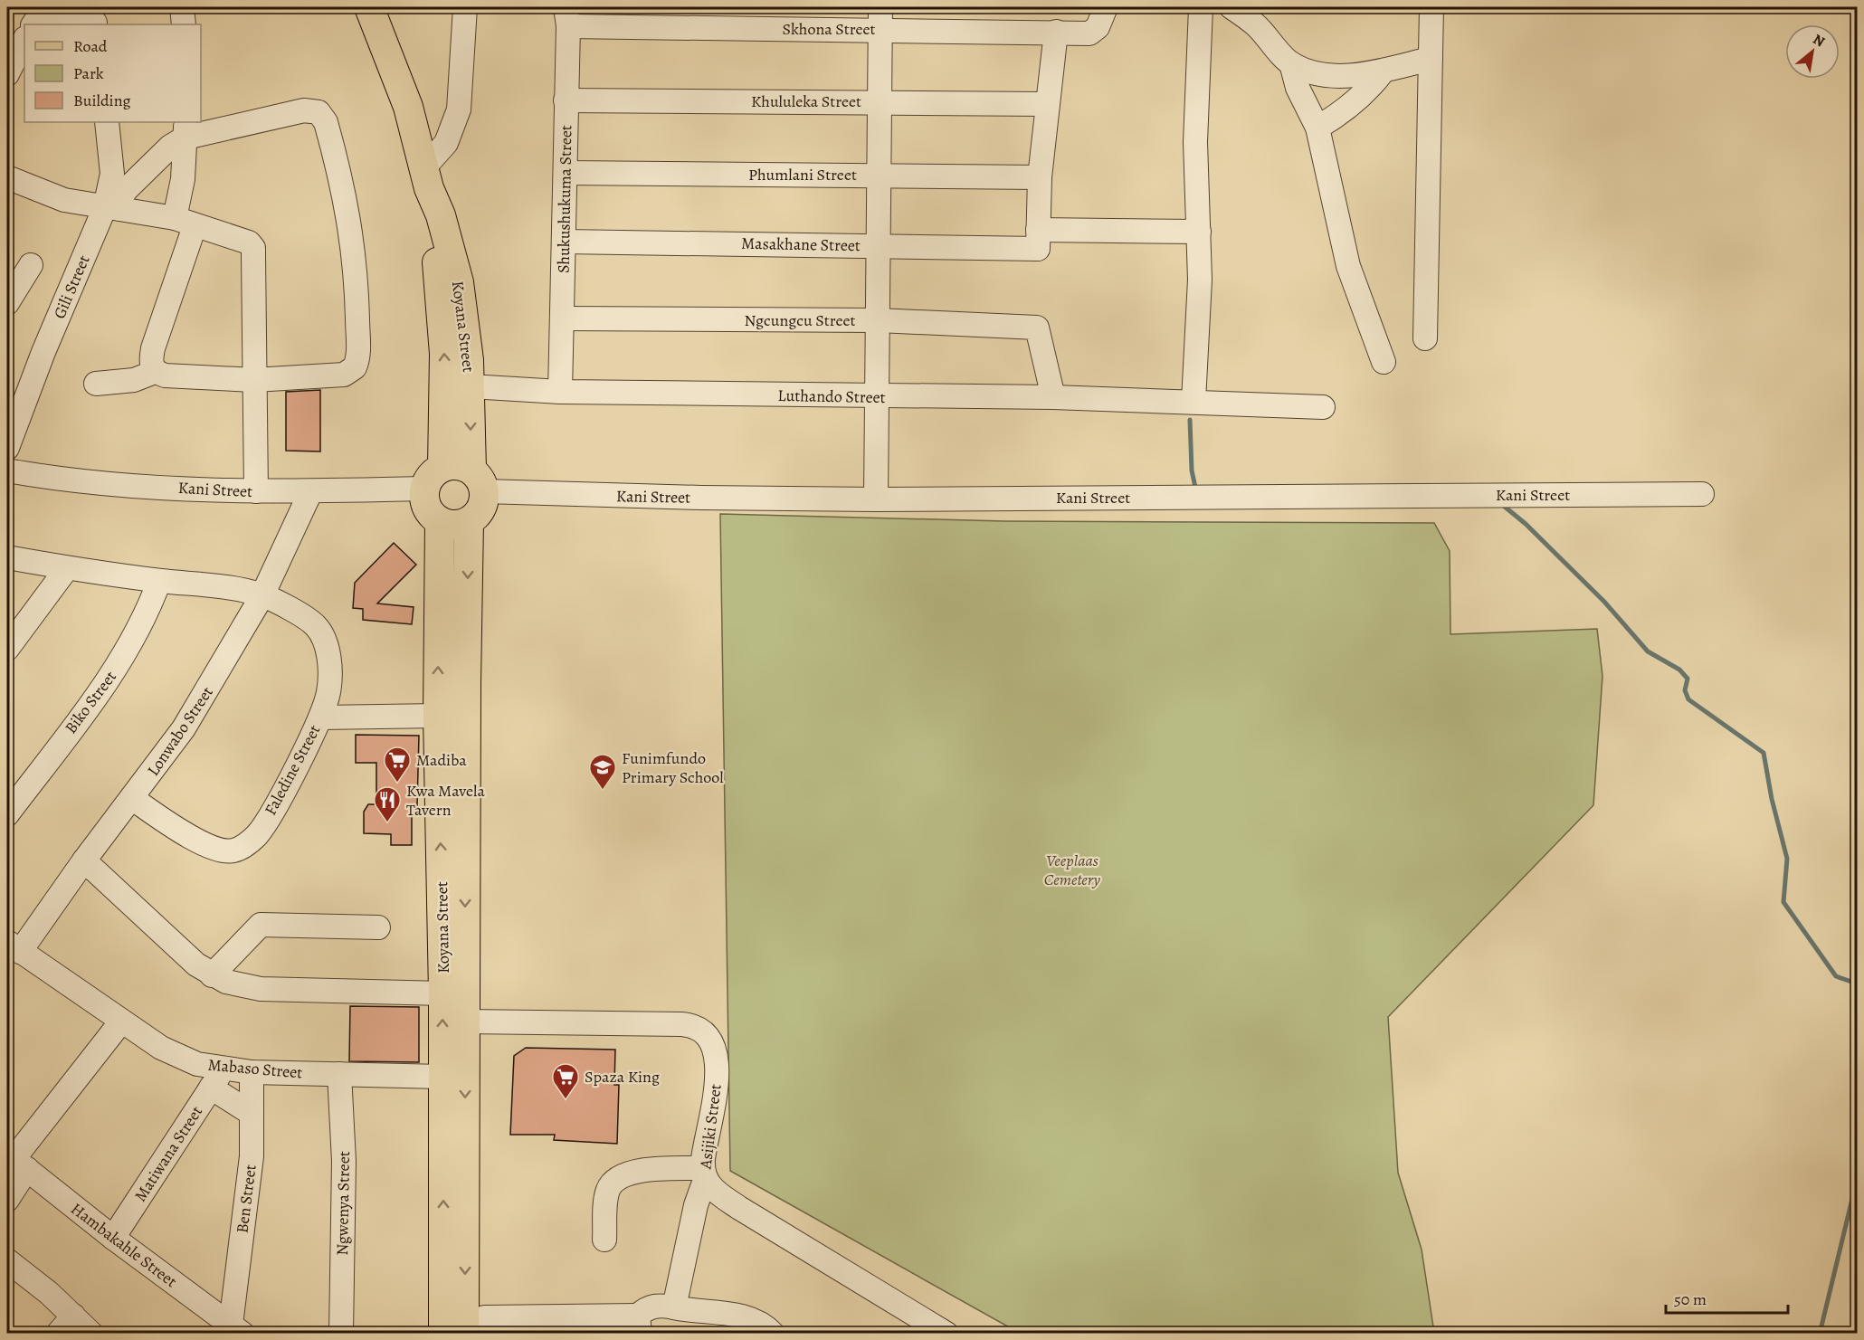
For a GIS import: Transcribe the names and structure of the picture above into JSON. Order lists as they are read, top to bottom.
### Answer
{
  "streets": {
    "main road": ["Koyana Street"],
    "street": [
      "Skhona Street",
      "Khululeka Street",
      "Phumlani Street",
      "Shukushukuma Street",
      "Masakhane Street",
      "Gili Street",
      "Ngcungcu Street",
      "Luthando Street",
      "Kani Street",
      "Biko Street",
      "Lonwabo Street",
      "Faledine Street",
      "Mabaso Street",
      "Asijiki Street",
      "Matiwana Street",
      "Ben Street",
      "Ngwenya Street",
      "Hambakahle Street"
    ]
  },
  "crossings": [
    ["Skhona Street", "Shukushukuma Street"],
    ["Khululeka Street", "Shukushukuma Street"],
    ["Phumlani Street", "Shukushukuma Street"],
    ["Shukushukuma Street", "Masakhane Street"],
    ["Shukushukuma Street", "Ngcungcu Street"],
    ["Shukushukuma Street", "Luthando Street"],
    ["Ngcungcu Street", "Luthando Street"],
    ["Koyana Street", "Luthando Street"],
    ["Koyana Street", "Kani Street"],
    ["Koyana Street", "Mabaso Street"],
    ["Koyana Street", "Asijiki Street"],
    ["Kani Street", "Lonwabo Street"],
    ["Biko Street", "Faledine Street"],
    ["Lonwabo Street", "Faledine Street"],
    ["Lonwabo Street", "Mabaso Street"],
    ["Mabaso Street", "Matiwana Street"],
    ["Mabaso Street", "Ben Street"],
    ["Mabaso Street", "Ngwenya Street"],
    ["Matiwana Street", "Hambakahle Street"],
    ["Ben Street", "Hambakahle Street"]
  ],
  "parks": ["Veeplaas Cemetery"],
  "places": {
    "supermarket": ["Madiba", "Spaza King"],
    "school or university": ["Funimfundo Primary School"],
    "restaurant": ["Kwa Mavela Tavern"]
  },
  "legend": ["Road", "Park", "Building"],
  "scale_bar": "50 m",
  "north": "top right"
}
